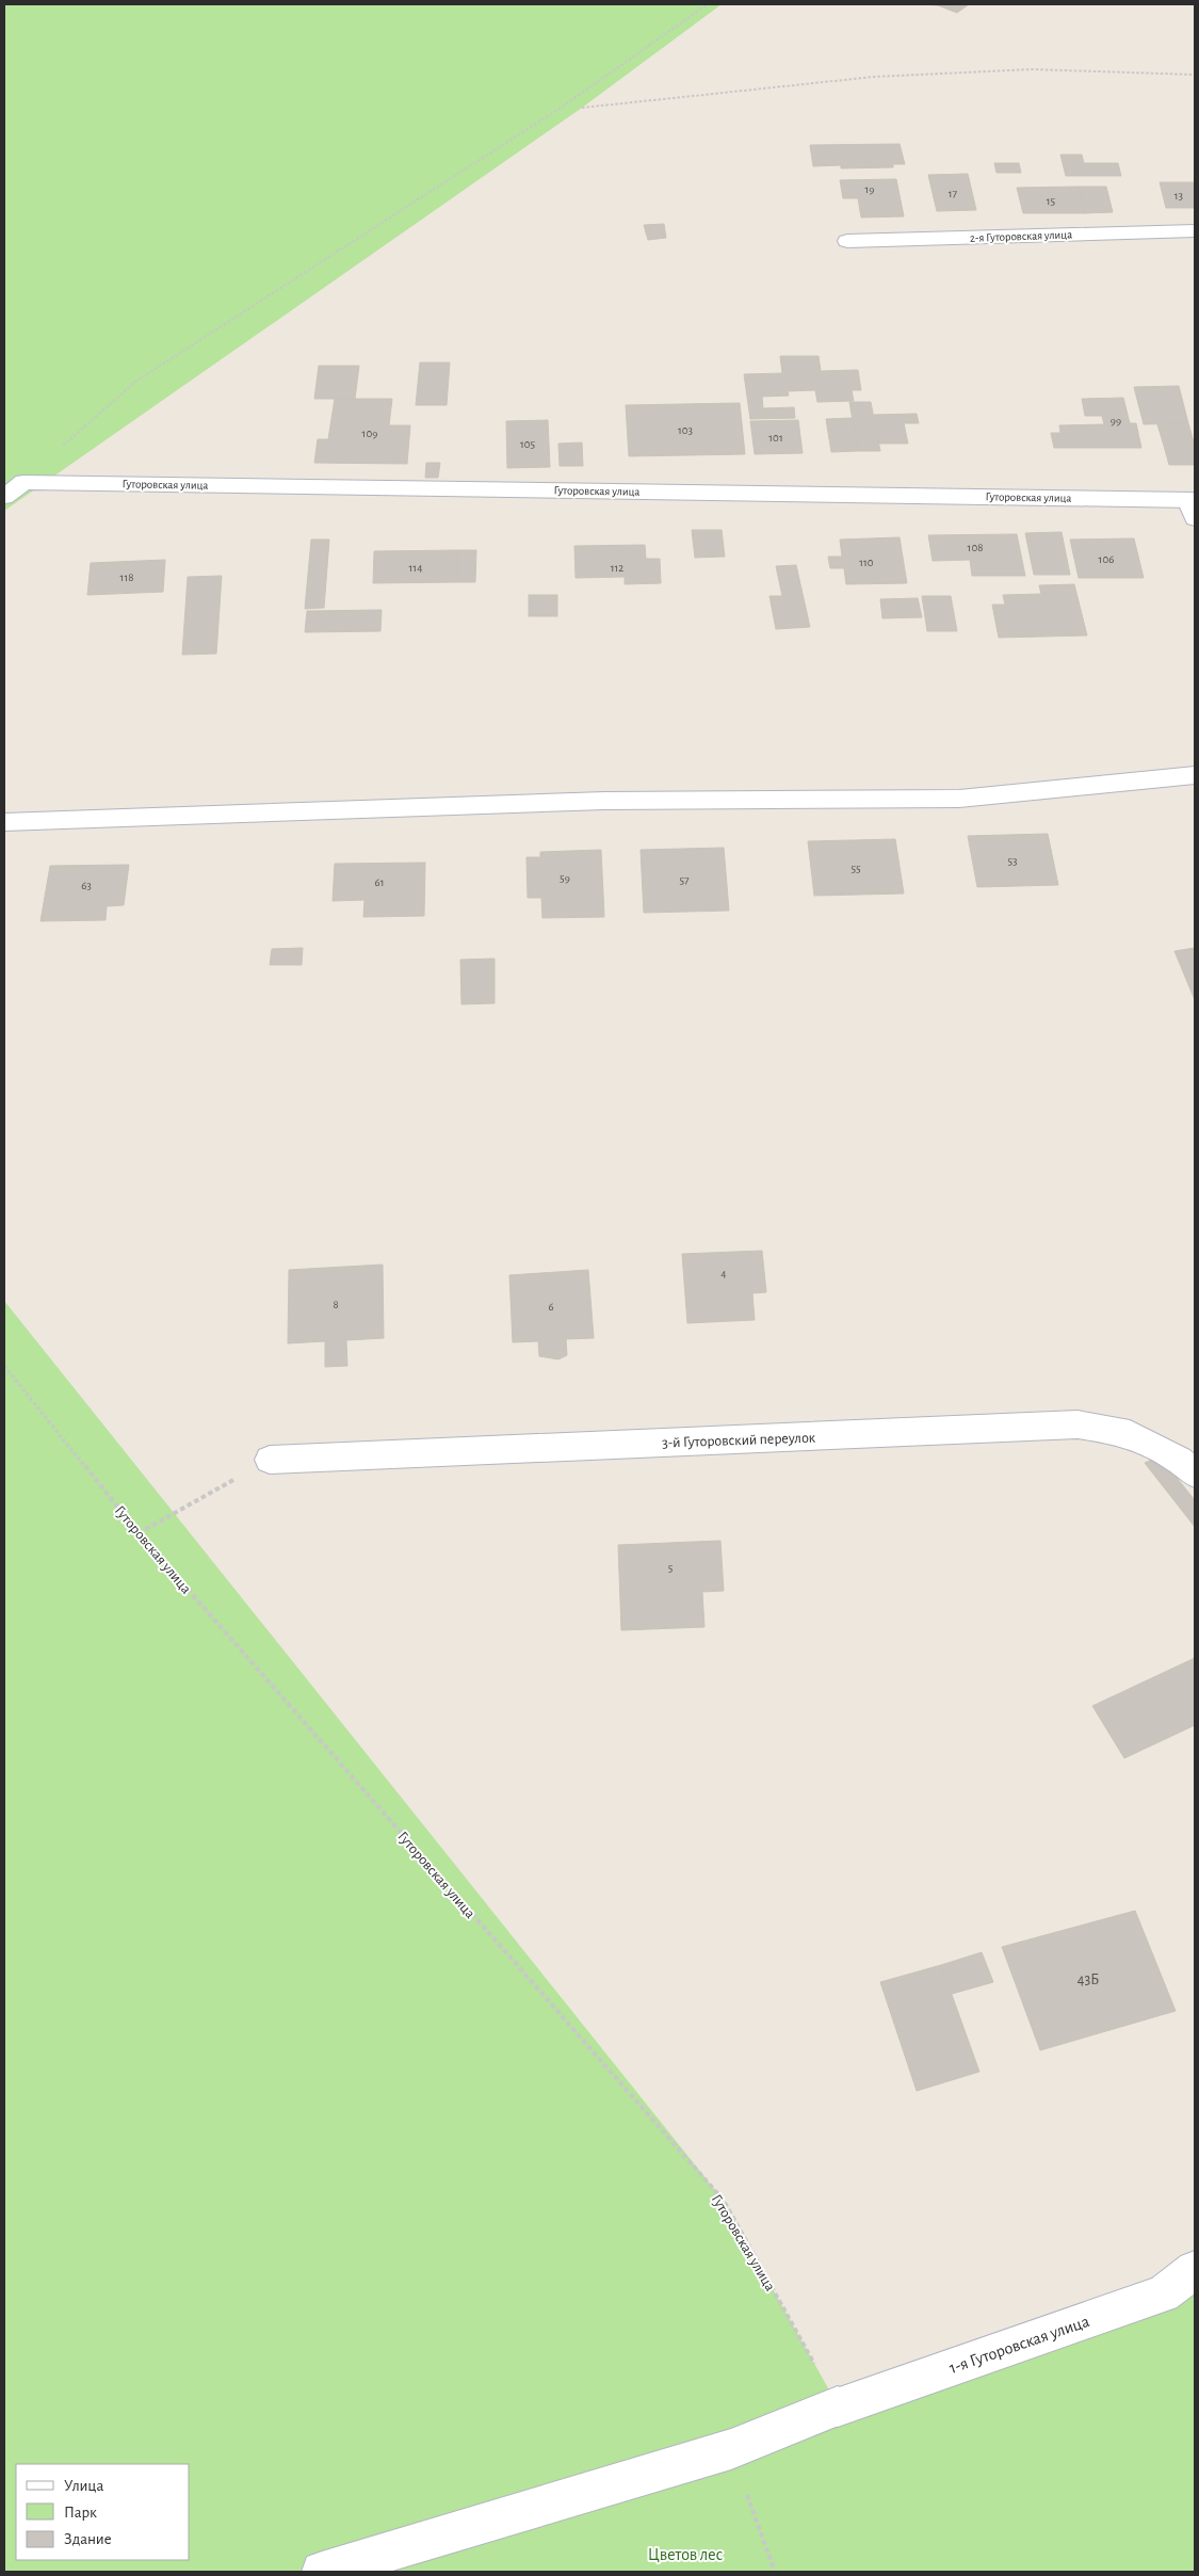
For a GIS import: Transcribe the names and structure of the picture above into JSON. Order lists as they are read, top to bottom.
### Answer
{
  "streets": {
    "street": [
      "2-я Гуторовская улица",
      "Гуторовская улица",
      "3-й Гуторовский переулок",
      "1-я Гуторовская улица"
    ]
  },
  "crossings": [
    ["Гуторовская улица", "1-я Гуторовская улица"]
  ],
  "parks": ["Цветов лес"],
  "house_numbers": [
    "19",
    "17",
    "13",
    "15",
    "99",
    "103",
    "109",
    "101",
    "105",
    "108",
    "106",
    "110",
    "114",
    "112",
    "118",
    "53",
    "55",
    "59",
    "57",
    "61",
    "63",
    "4",
    "8",
    "6",
    "5",
    "43Б"
  ],
  "legend": ["Улица", "Парк", "Здание"]
}
